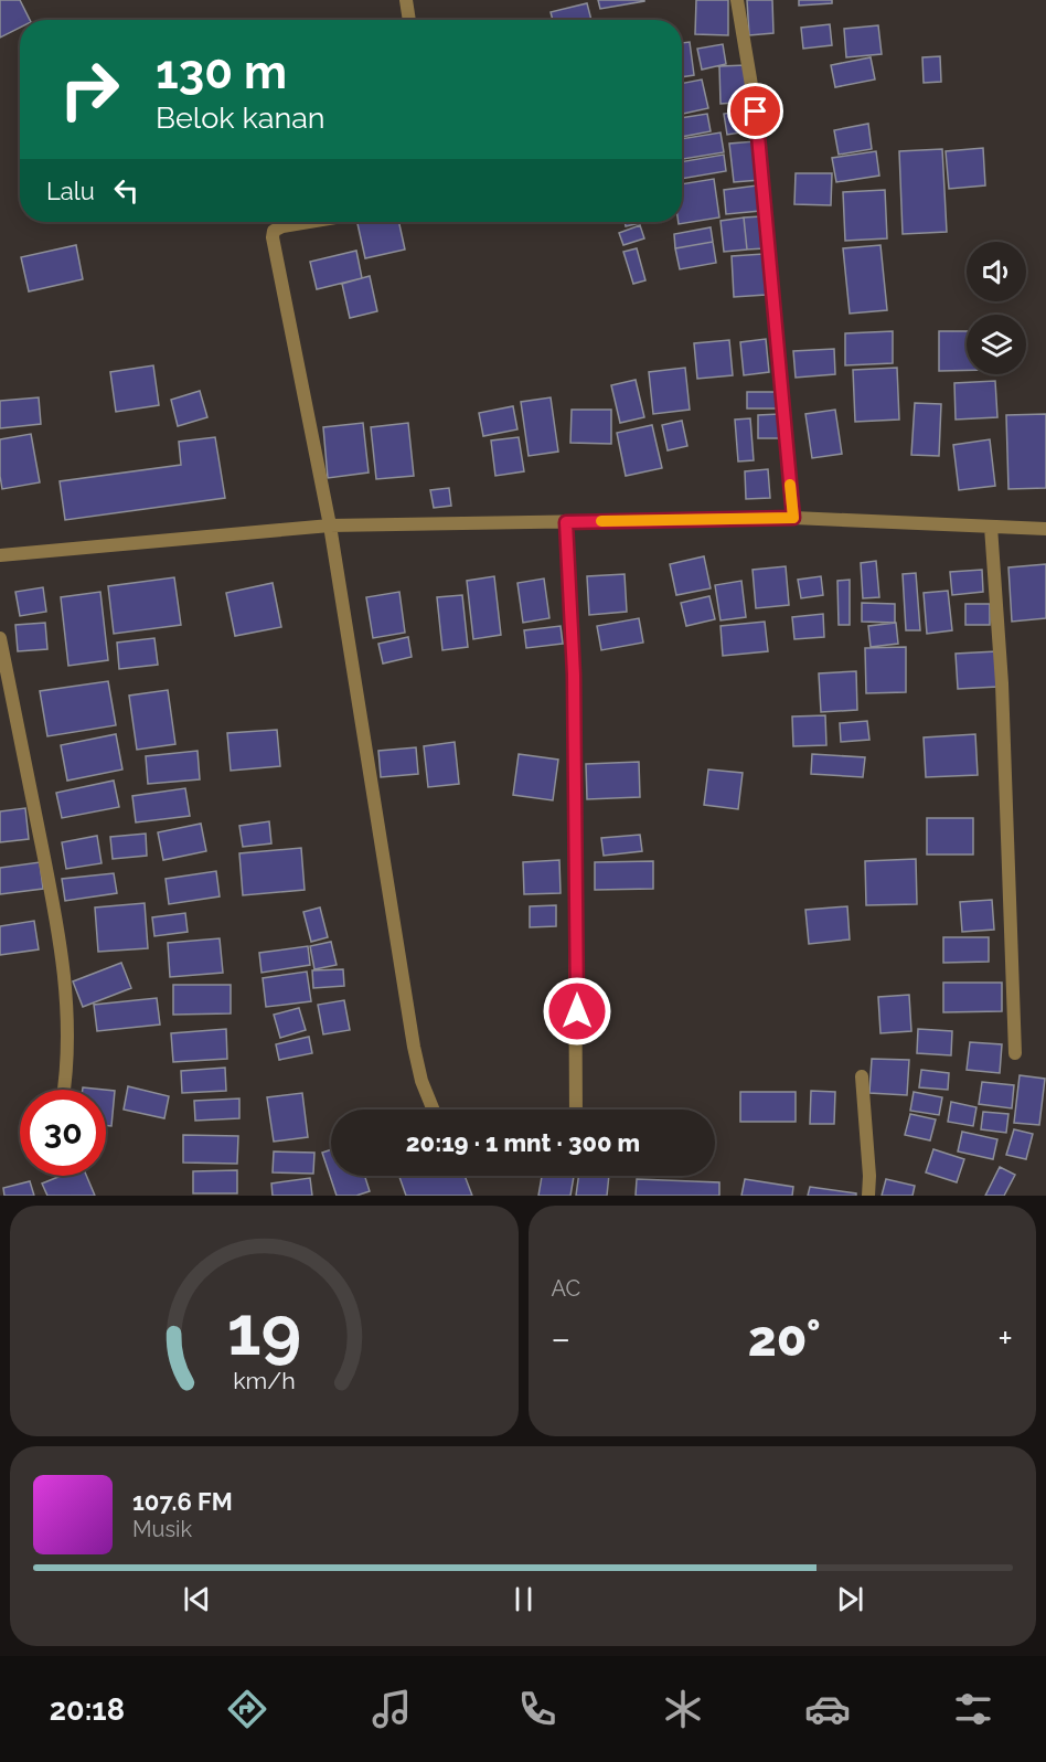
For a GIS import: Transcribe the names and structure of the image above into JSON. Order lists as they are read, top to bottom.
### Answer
{
  "page": {
    "turn": ["130 m", "Belok kanan"],
    "then": "Lalu",
    "limit": "30",
    "trip": "20:19 · 1 mnt · 300 m",
    "tile": "AC",
    "heat": ["−", "20°", "+"],
    "song": ["107.6 FM", "Musik"],
    "tabs": "20:18",
    "gauge": ["19", "km/h"]
  }
}
